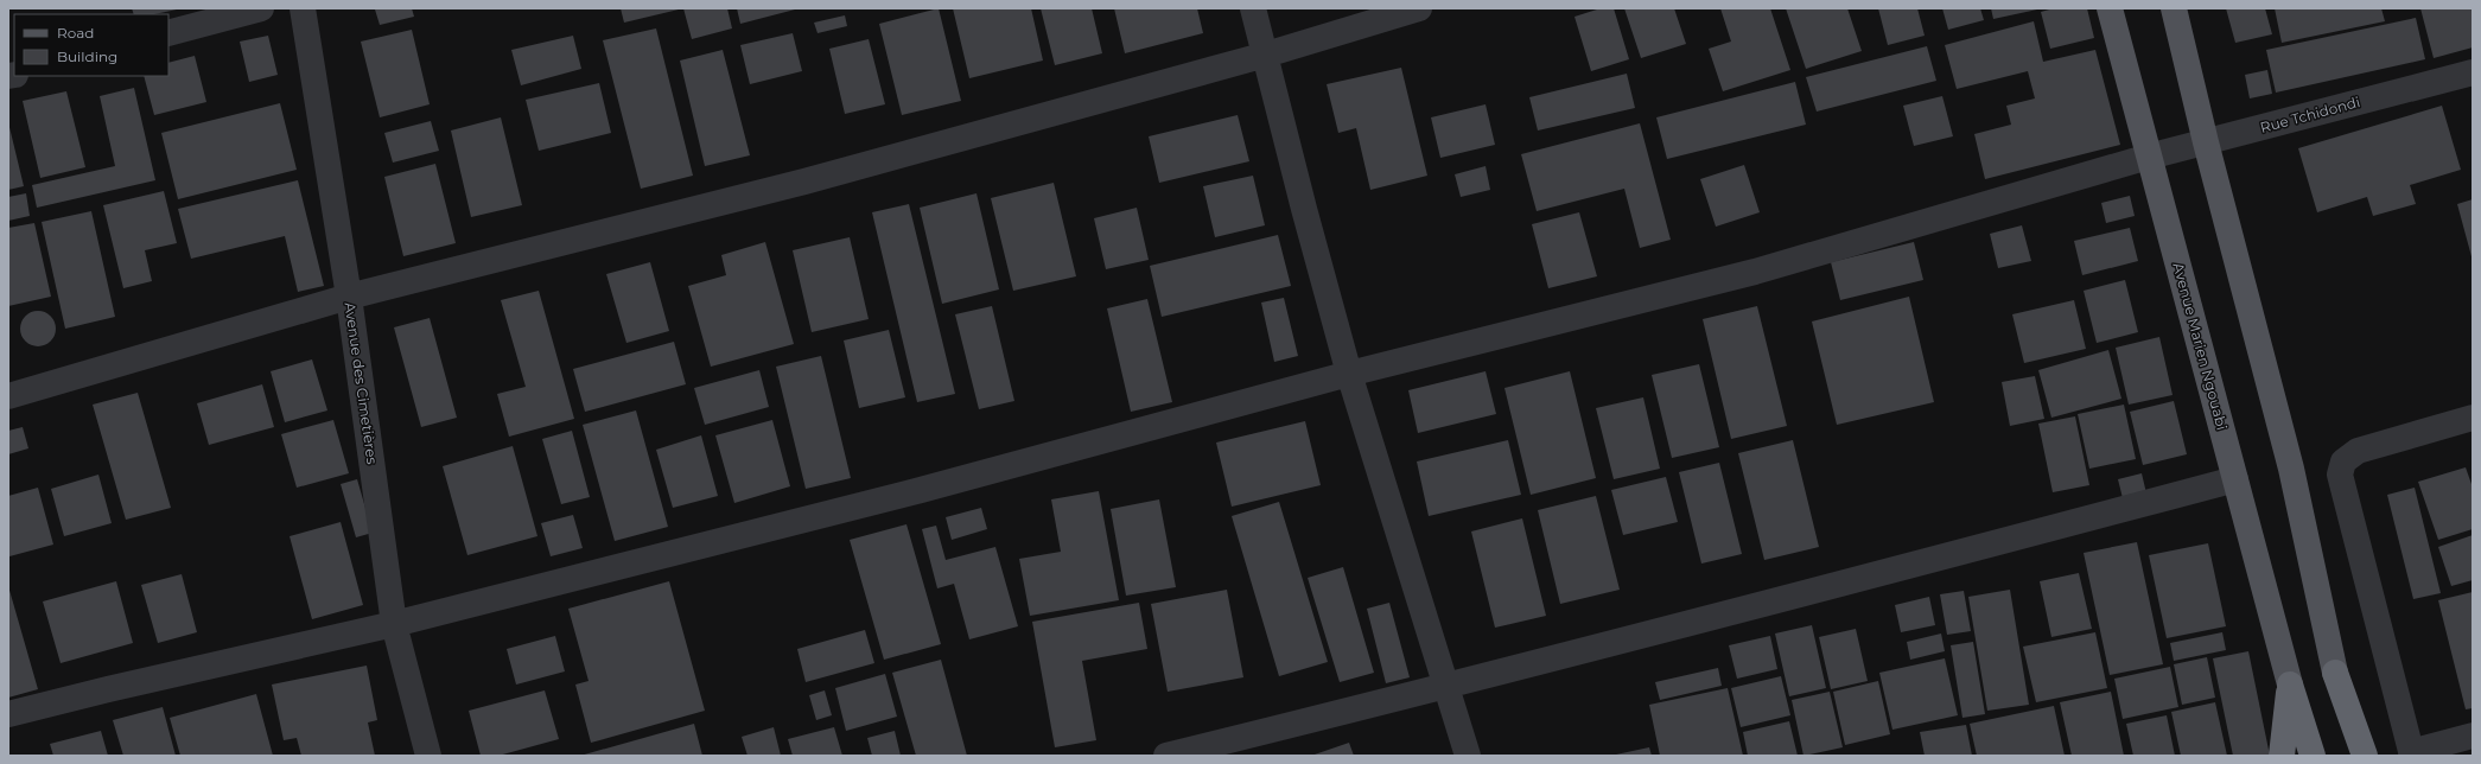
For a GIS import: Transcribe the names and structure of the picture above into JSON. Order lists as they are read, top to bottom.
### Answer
{
  "streets": {
    "main road": ["Avenue Marien Ngouabi"],
    "street": ["Rue Tchidondi", "Avenue des Cimetières"]
  },
  "crossings": [
    ["Rue Tchidondi", "Avenue Marien Ngouabi"],
    ["Rue Tchidondi", "Avenue des Cimetières"]
  ],
  "legend": ["Road", "Building"]
}
